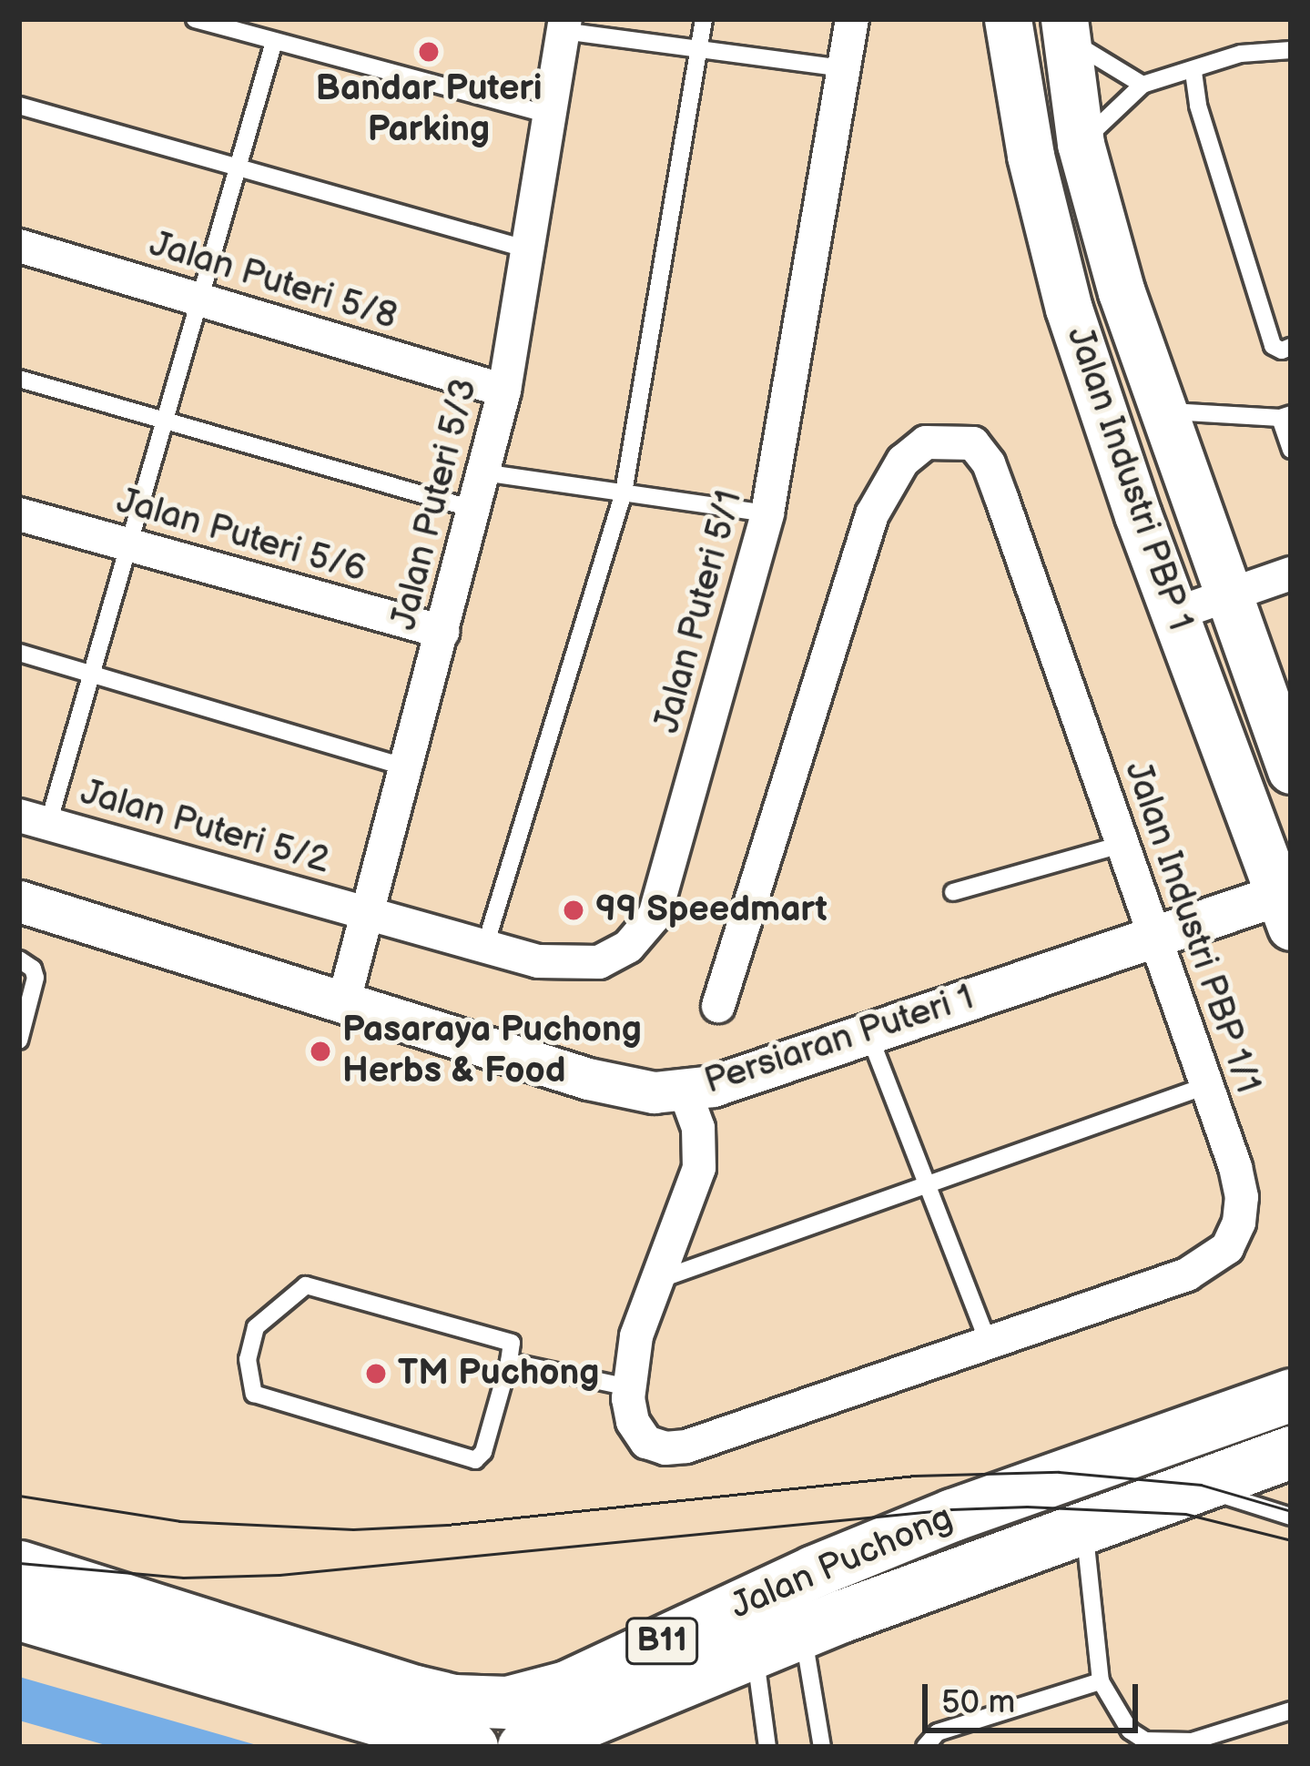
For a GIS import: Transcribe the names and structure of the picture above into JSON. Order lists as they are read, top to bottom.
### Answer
{
  "streets": {
    "main road": ["Jalan Industri PBP 1", "Jalan Puchong", "B11"],
    "street": [
      "Jalan Puteri 5/8",
      "Jalan Puteri 5/3",
      "Jalan Puteri 5/6",
      "Jalan Puteri 5/1",
      "Jalan Puteri 5/2",
      "Jalan Industri PBP 1/1",
      "Persiaran Puteri 1"
    ]
  },
  "crossings": [
    ["Jalan Puteri 5/8", "Jalan Puteri 5/3"],
    ["Jalan Industri PBP 1", "Persiaran Puteri 1"],
    ["Jalan Puteri 5/3", "Jalan Puteri 5/6"],
    ["Jalan Puteri 5/3", "Jalan Puteri 5/1"],
    ["Jalan Puteri 5/3", "Jalan Puteri 5/2"],
    ["Jalan Puteri 5/3", "Persiaran Puteri 1"],
    ["Jalan Puteri 5/1", "Jalan Puteri 5/2"],
    ["Jalan Industri PBP 1/1", "Persiaran Puteri 1"]
  ],
  "places": [
    "Bandar Puteri Parking",
    "99 Speedmart",
    "Pasaraya Puchong Herbs & Food",
    "TM Puchong"
  ],
  "scale_bar": "50 m"
}
